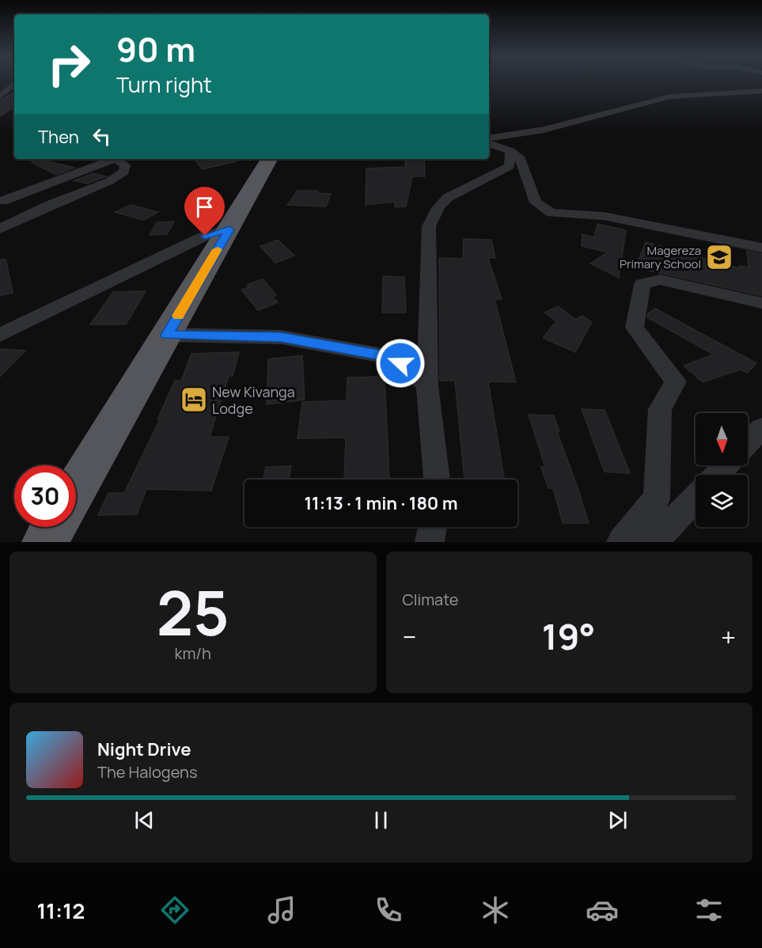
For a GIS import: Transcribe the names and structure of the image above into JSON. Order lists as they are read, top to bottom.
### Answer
{
  "places": {
    "school or university": ["Magereza Primary School"],
    "hotel": ["New Kivanga Lodge"]
  },
  "north": "bottom",
  "page": {
    "turn": ["90 m", "Turn right"],
    "then": "Then",
    "limit": "30",
    "trip": "11:13 · 1 min · 180 m",
    "tile": [
      ["25", "km/h"],
      "Climate"
    ],
    "heat": ["−", "19°", "+"],
    "song": ["Night Drive", "The Halogens"],
    "tabs": "11:12"
  }
}
